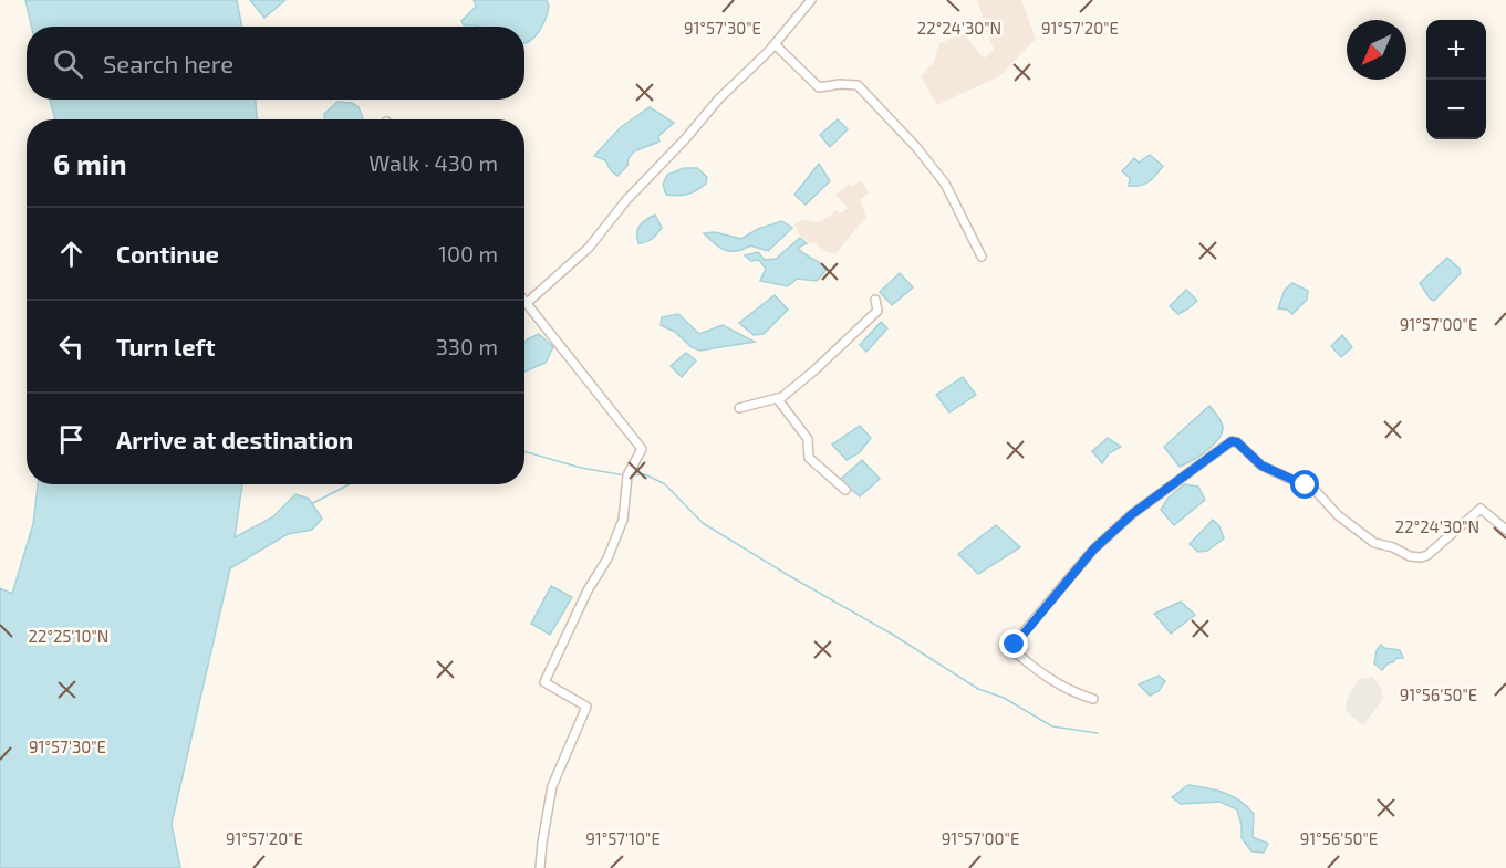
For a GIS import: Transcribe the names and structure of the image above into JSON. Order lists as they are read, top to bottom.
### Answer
{
  "north": "bottom left",
  "page": {
    "map_buttons": ["+", "−"],
    "search": "Search here",
    "heading": ["6 min", "Walk · 430 m"],
    "list": [
      ["Continue", "100 m"],
      ["Turn left", "330 m"],
      "Arrive at destination"
    ]
  },
  "coordinates": [
    "22°24'30\"N",
    "91°57'30\"E",
    "91°57'20\"E",
    "91°57'00\"E",
    "22°25'10\"N",
    "91°56'50\"E",
    "91°57'10\"E"
  ]
}
